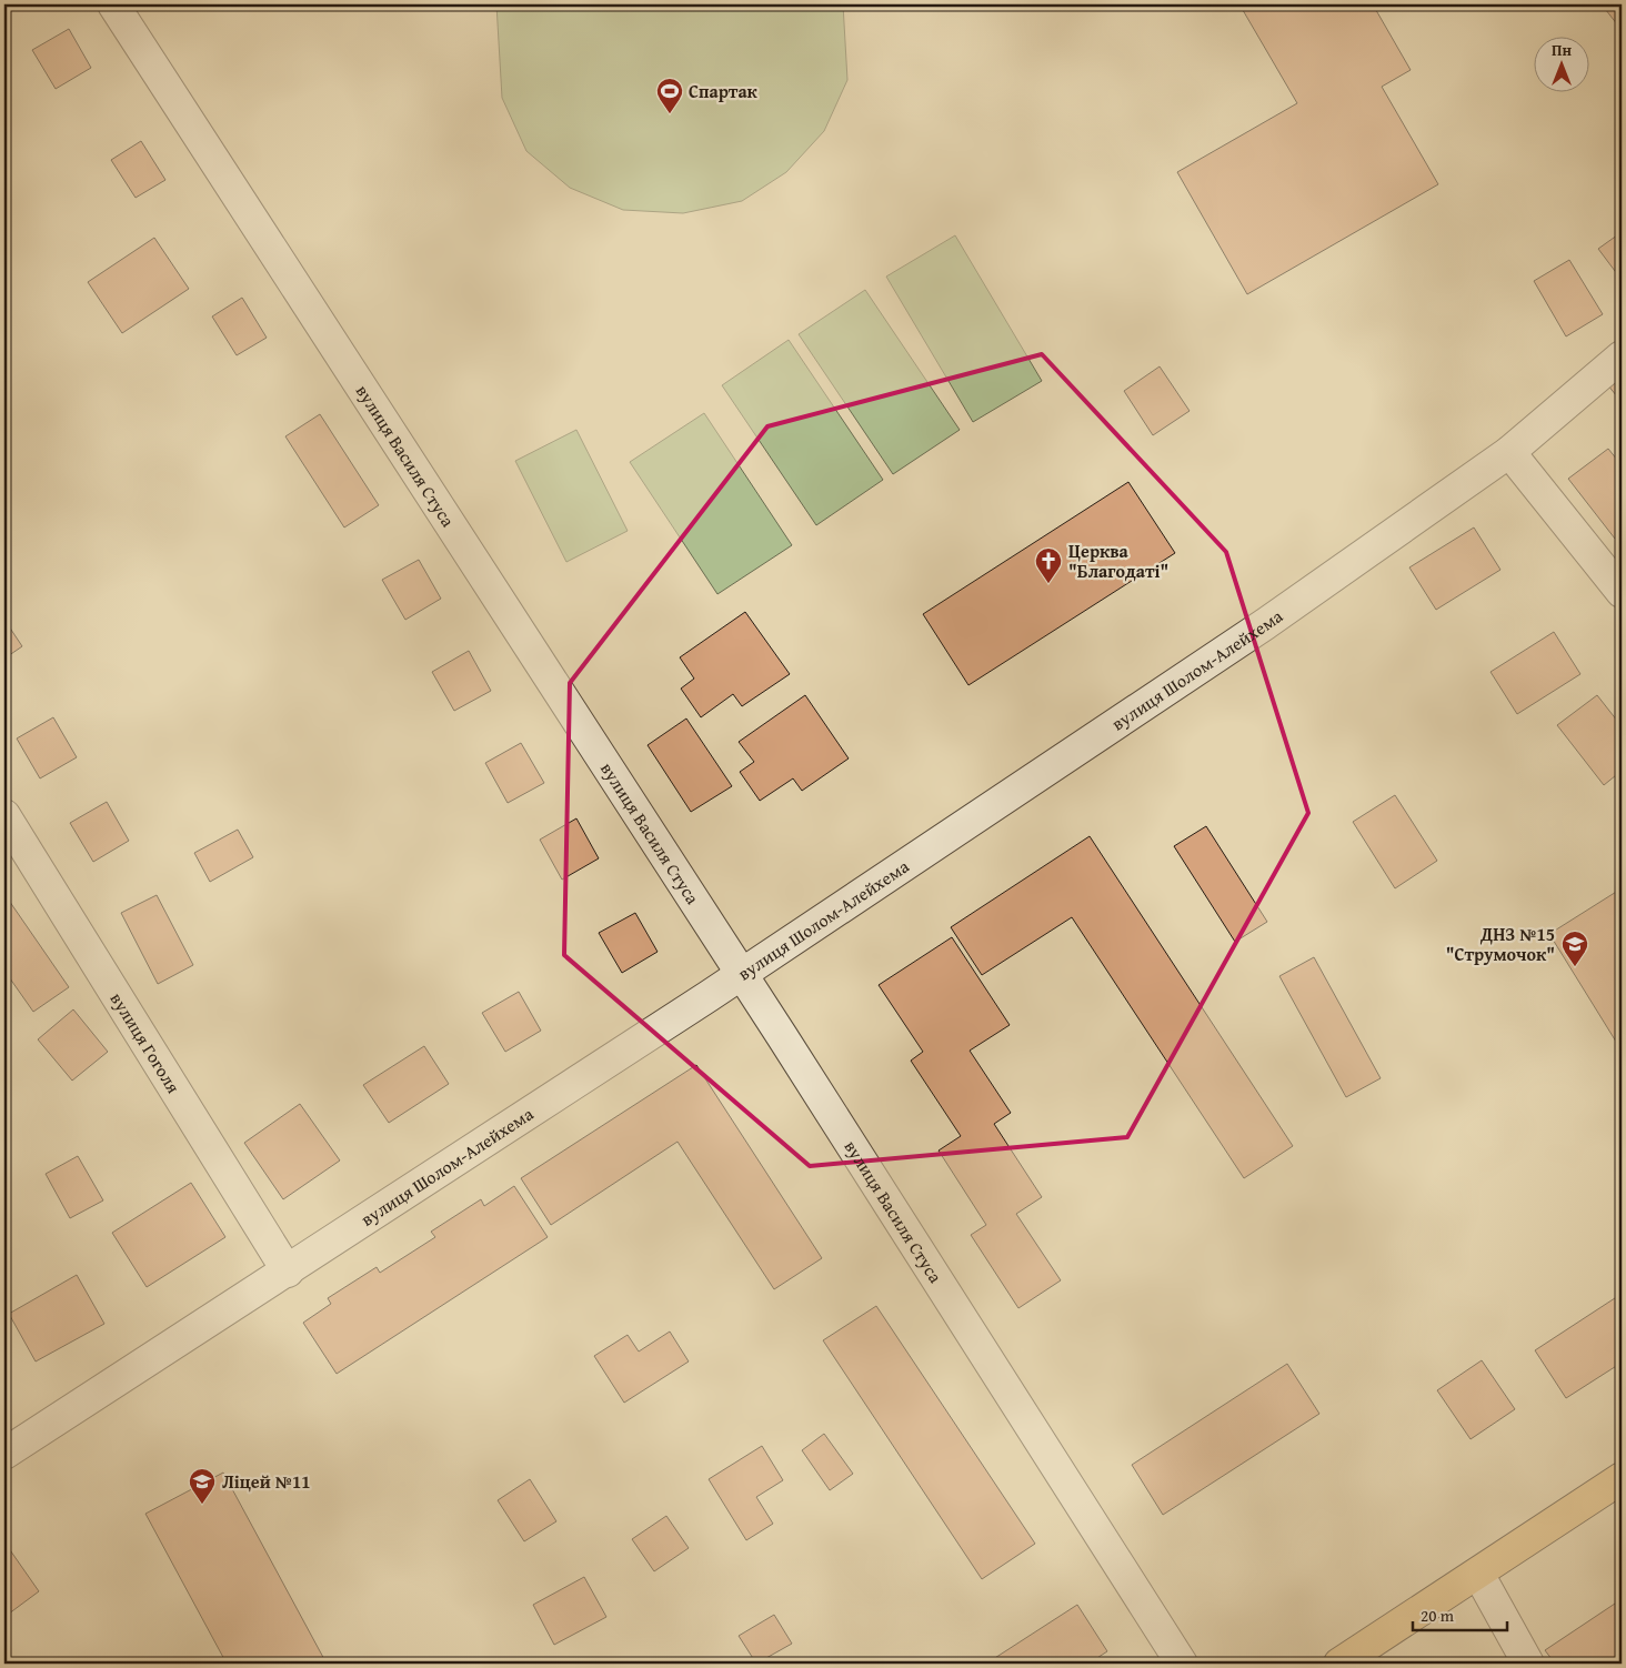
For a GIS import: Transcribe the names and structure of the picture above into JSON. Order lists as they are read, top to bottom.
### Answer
{
  "streets": {
    "street": ["вулиця Василя Стуса", "вулиця Шолом-Алейхема", "вулиця Гоголя"]
  },
  "crossings": [
    ["вулиця Василя Стуса", "вулиця Шолом-Алейхема"],
    ["вулиця Шолом-Алейхема", "вулиця Гоголя"]
  ],
  "places": {
    "sports": ["Спартак"],
    "church": ["Церква \"Благодаті\""],
    "school or university": ["ДНЗ №15 \"Струмочок\"", "Ліцей №11"]
  },
  "scale_bar": "20 m",
  "north": "top"
}
